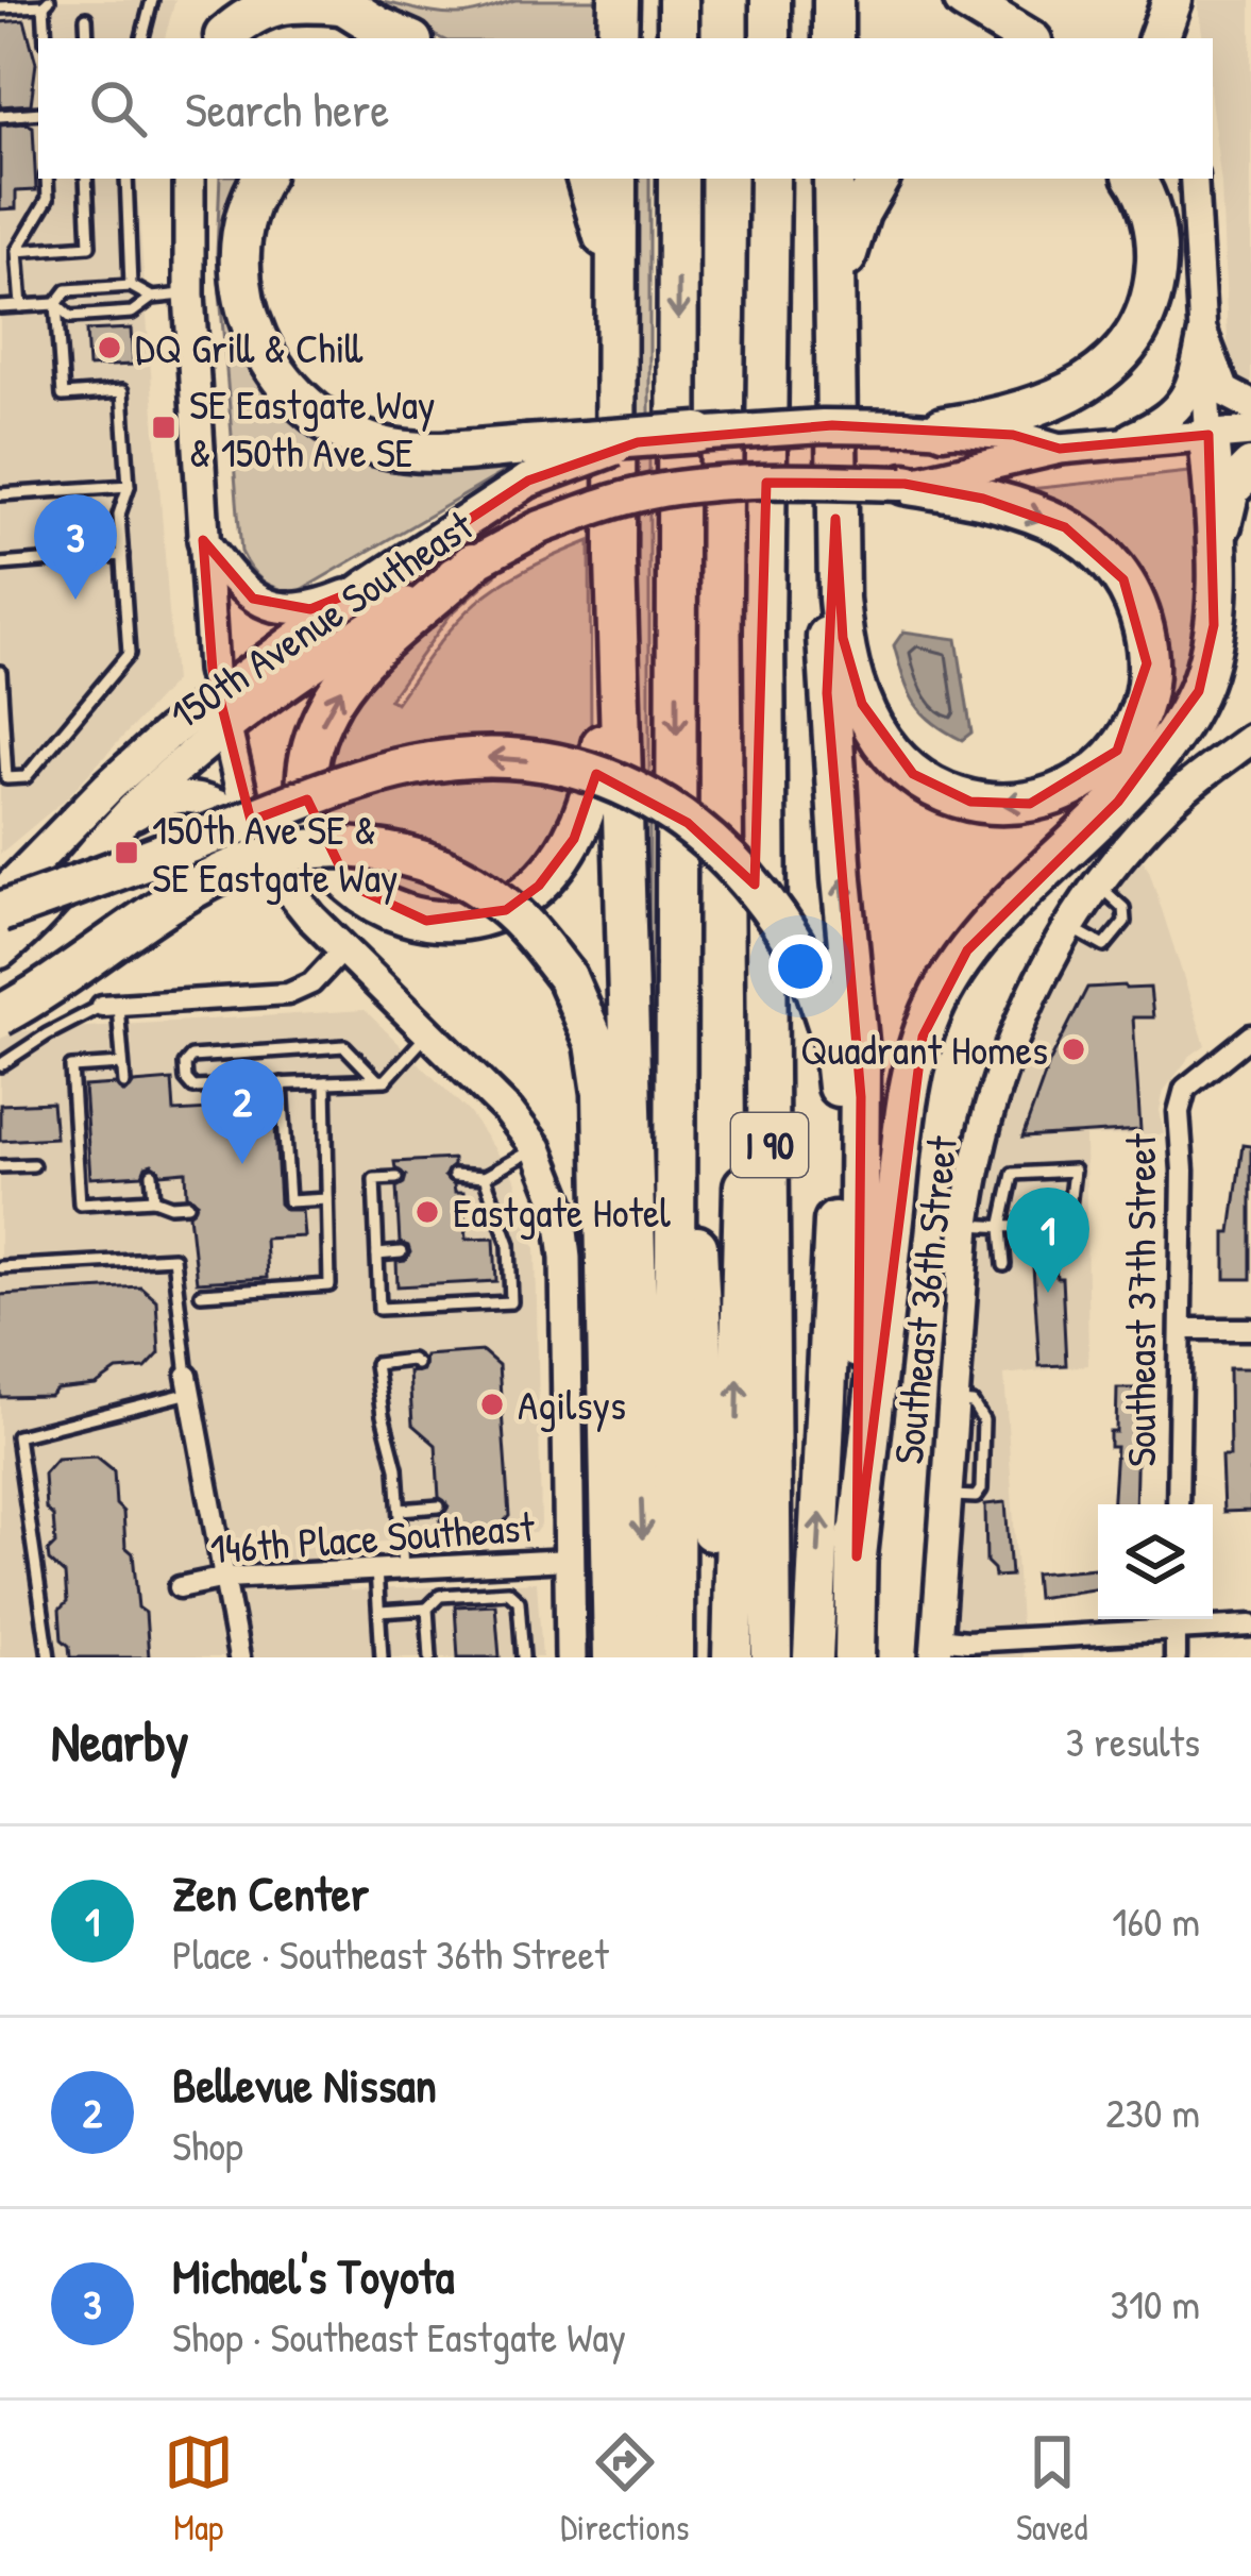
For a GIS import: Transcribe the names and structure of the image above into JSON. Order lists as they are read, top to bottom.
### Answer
{
  "streets": {
    "highway": ["I 90"],
    "main road": ["150th Avenue Southeast", "Southeast 36th Street"],
    "street": ["Southeast 37th Street", "146th Place Southeast"]
  },
  "places": {
    "other": [
      "DQ Grill & Chill",
      "Quadrant Homes",
      "Eastgate Hotel",
      "Agilsys"
    ],
    "transit": ["SE Eastgate Way & 150th Ave SE", "150th Ave SE & SE Eastgate Way"]
  },
  "page": {
    "search": "Search here",
    "pins": ["3", "2", "1"],
    "heading": ["Nearby", "3 results"],
    "list": [
      {
        "mark": "1",
        "name": "Zen Center",
        "note": "Place · Southeast 36th Street",
        "value": "160 m"
      },
      {
        "mark": "2",
        "name": "Bellevue Nissan",
        "note": "Shop",
        "value": "230 m"
      },
      {
        "mark": "3",
        "name": "Michael's Toyota",
        "note": "Shop · Southeast Eastgate Way",
        "value": "310 m"
      }
    ],
    "nav": ["Map", "Directions", "Saved"]
  }
}
